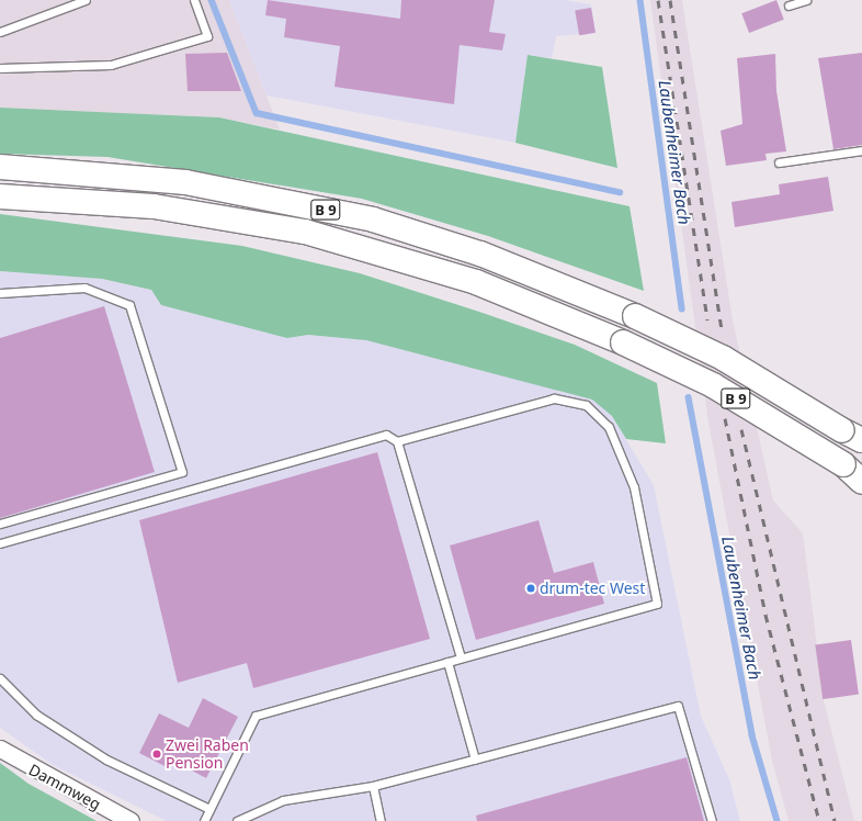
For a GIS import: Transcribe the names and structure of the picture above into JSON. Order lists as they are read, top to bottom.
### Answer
{
  "streets": {
    "highway": ["B 9"],
    "street": ["Dammweg"]
  },
  "water": ["Laubenheimer Bach"],
  "places": ["drum-tec West", "Zwei Raben Pension"]
}
